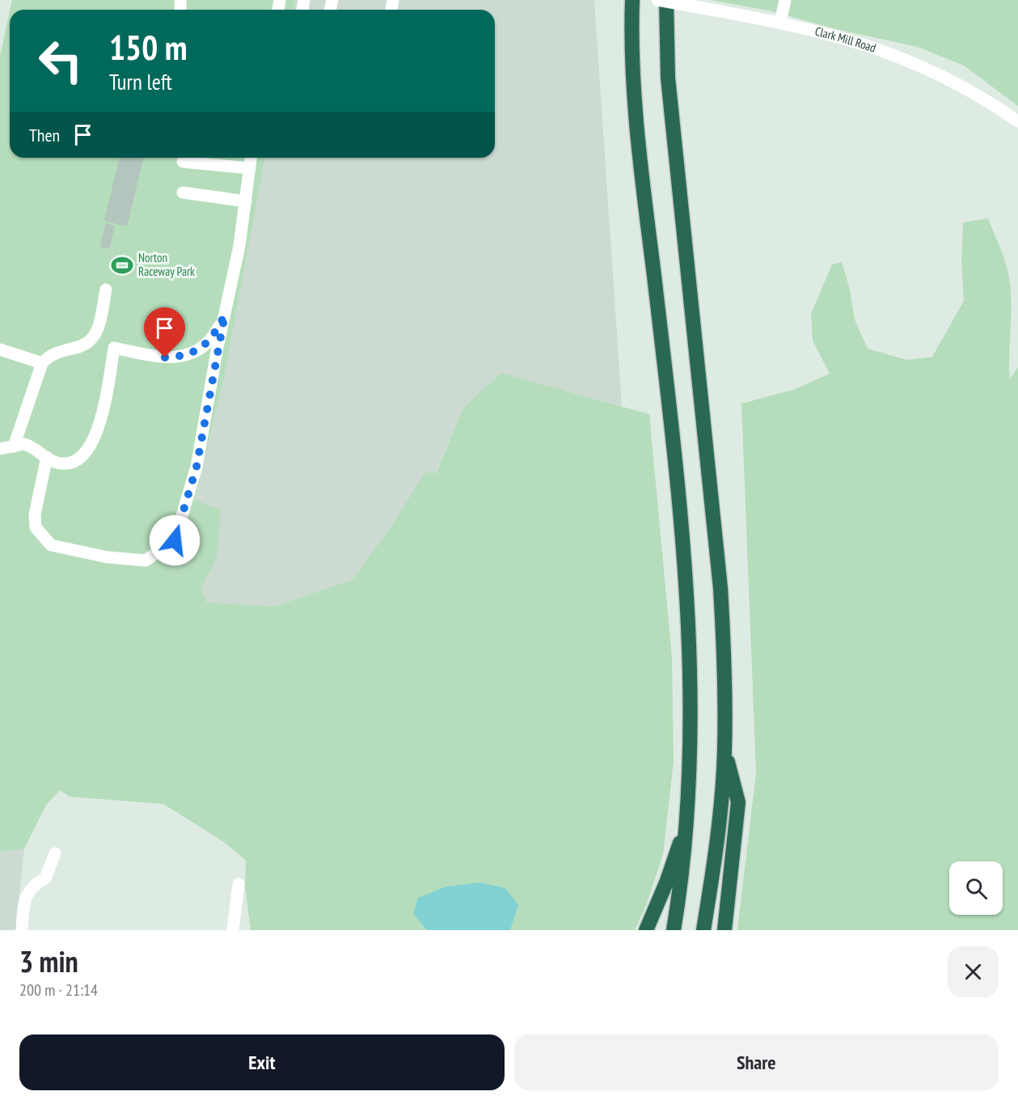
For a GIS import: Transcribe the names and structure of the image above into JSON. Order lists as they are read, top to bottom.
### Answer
{
  "streets": {
    "street": ["Clark Mill Road"]
  },
  "places": {
    "sports": ["Norton Raceway Park"]
  },
  "page": {
    "turn": ["150 m", "Turn left"],
    "then": "Then",
    "heading": ["3 min", "200 m · 21:14"],
    "buttons": ["Exit", "Share"]
  }
}
